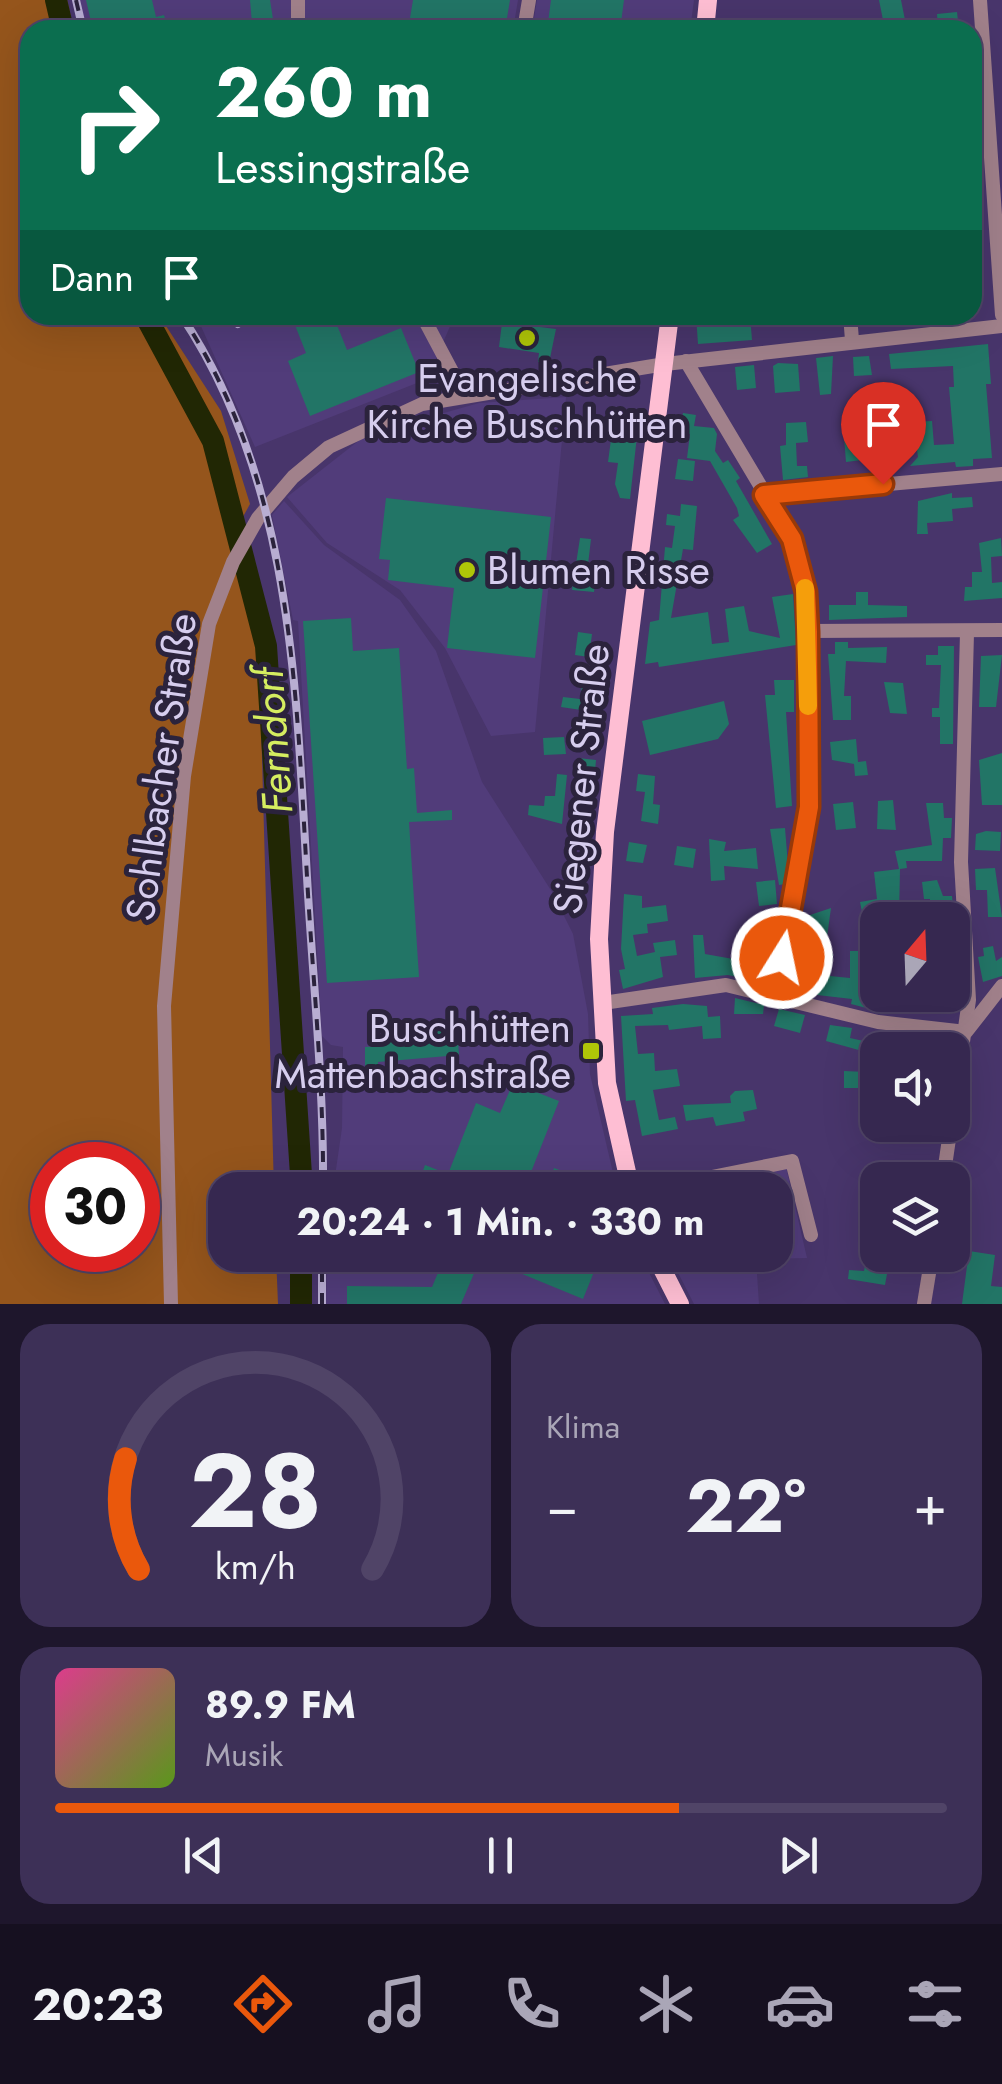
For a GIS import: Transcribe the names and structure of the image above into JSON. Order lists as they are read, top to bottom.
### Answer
{
  "streets": {
    "main road": ["Siegener Straße"],
    "street": ["Sohlbacher Straße"]
  },
  "crossings": [
    ["Sohlbacher Straße", "Siegener Straße"]
  ],
  "water": ["Ferndorf"],
  "places": {
    "other": ["Evangelische Kirche Buschhütten", "Blumen Risse"],
    "transit": ["Buschhütten Mattenbachstraße"]
  },
  "north": "top",
  "page": {
    "turn": ["260 m", "Lessingstraße"],
    "then": "Dann",
    "limit": "30",
    "trip": "20:24 · 1 Min. · 330 m",
    "tile": "Klima",
    "heat": ["−", "22°", "+"],
    "song": ["89.9 FM", "Musik"],
    "tabs": "20:23",
    "gauge": ["28", "km/h"]
  }
}
